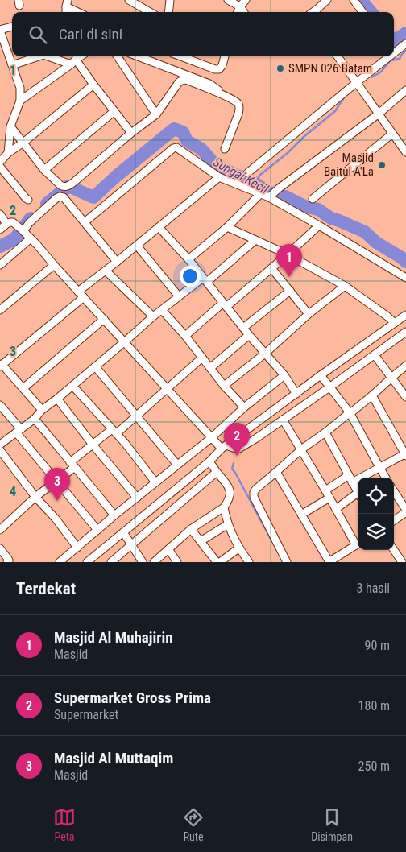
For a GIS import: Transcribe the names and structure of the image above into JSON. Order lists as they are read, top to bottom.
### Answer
{
  "water": ["Sungai Kecil"],
  "places": ["SMPN 026 Batam", "Masjid Baitul A'La"],
  "page": {
    "search": "Cari di sini",
    "pins": ["1", "2", "3"],
    "heading": ["Terdekat", "3 hasil"],
    "list": [
      {
        "mark": "1",
        "name": "Masjid Al Muhajirin",
        "note": "Masjid",
        "value": "90 m"
      },
      {
        "mark": "2",
        "name": "Supermarket Gross Prima",
        "note": "Supermarket",
        "value": "180 m"
      },
      {
        "mark": "3",
        "name": "Masjid Al Muttaqim",
        "note": "Masjid",
        "value": "250 m"
      }
    ],
    "nav": ["Peta", "Rute", "Disimpan"]
  },
  "grid": {
    "rows": [
      "1",
      "2",
      "3",
      "4"
    ]
  }
}
